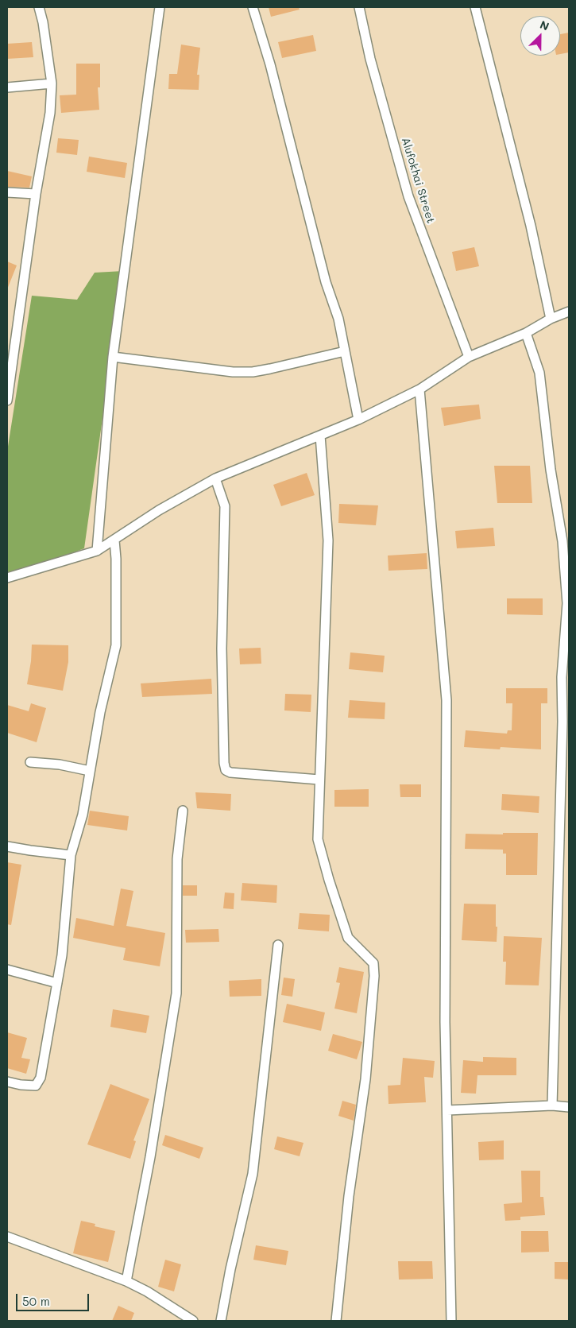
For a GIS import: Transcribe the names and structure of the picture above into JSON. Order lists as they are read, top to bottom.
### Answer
{
  "streets": {
    "street": ["Alufokhai Street"]
  },
  "scale_bar": "50 m",
  "north": "top right"
}
